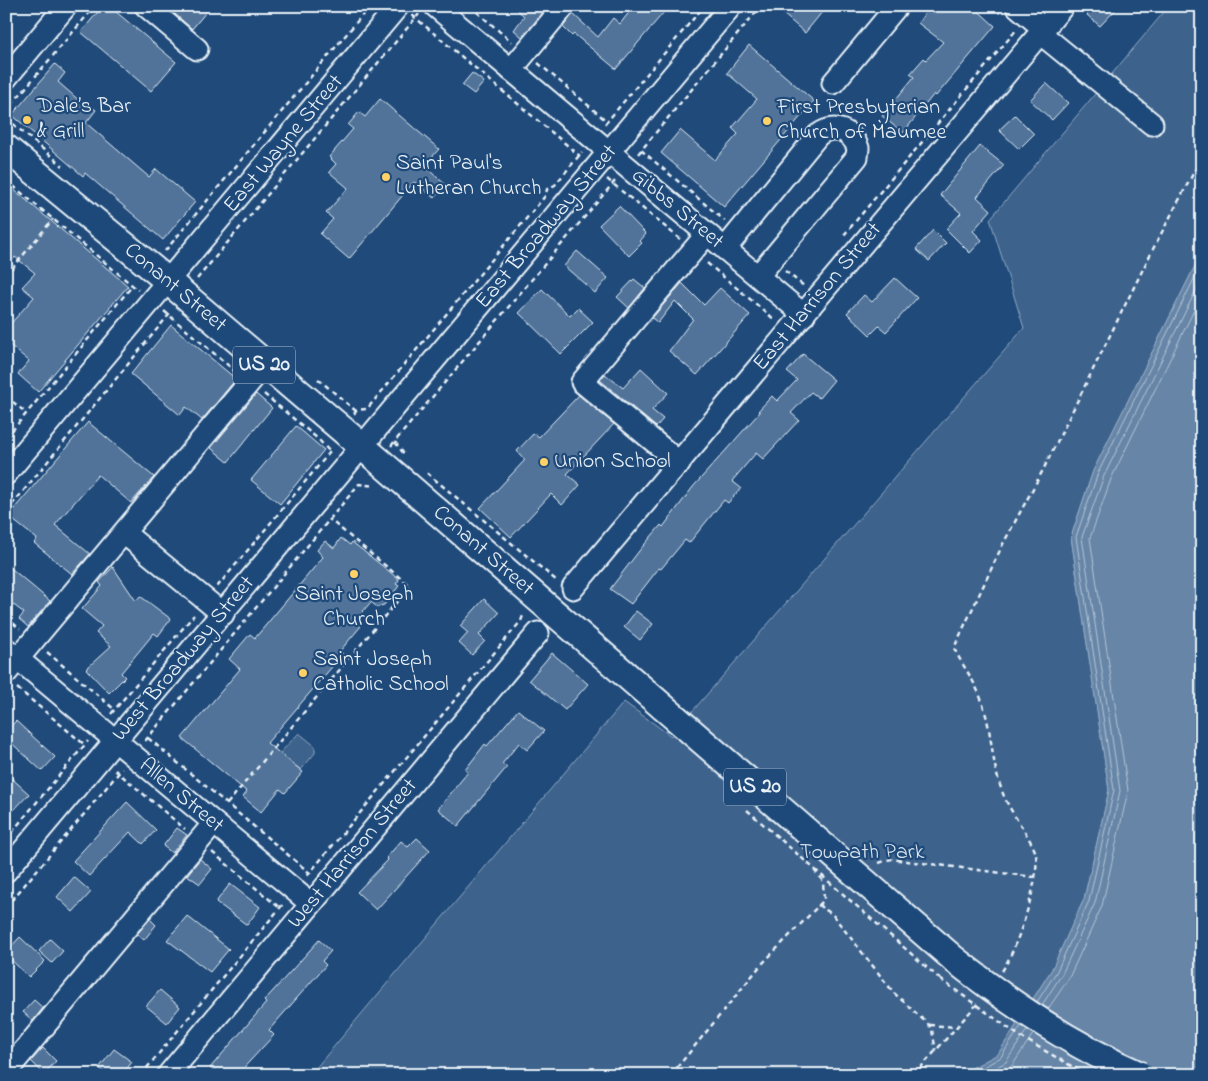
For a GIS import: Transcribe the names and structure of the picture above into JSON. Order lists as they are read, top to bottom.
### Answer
{
  "streets": {
    "main road": ["Conant Street", "US 20"],
    "street": [
      "East Wayne Street",
      "Gibbs Street",
      "East Broadway Street",
      "East Harrison Street",
      "West Broadway Street",
      "Allen Street",
      "West Harrison Street"
    ]
  },
  "crossings": [
    ["East Wayne Street", "Conant Street"],
    ["Gibbs Street", "East Broadway Street"],
    ["Gibbs Street", "East Harrison Street"],
    ["East Broadway Street", "Conant Street"],
    ["East Broadway Street", "West Broadway Street"],
    ["Conant Street", "US 20"],
    ["Conant Street", "West Broadway Street"],
    ["West Broadway Street", "Allen Street"],
    ["Allen Street", "West Harrison Street"]
  ],
  "parks": ["Towpath Park"],
  "places": [
    "Dale’s Bar & Grill",
    "First Presbyterian Church of Maumee",
    "Saint Paul's Lutheran Church",
    "Union School",
    "Saint Joseph Church",
    "Saint Joseph Catholic School"
  ]
}
